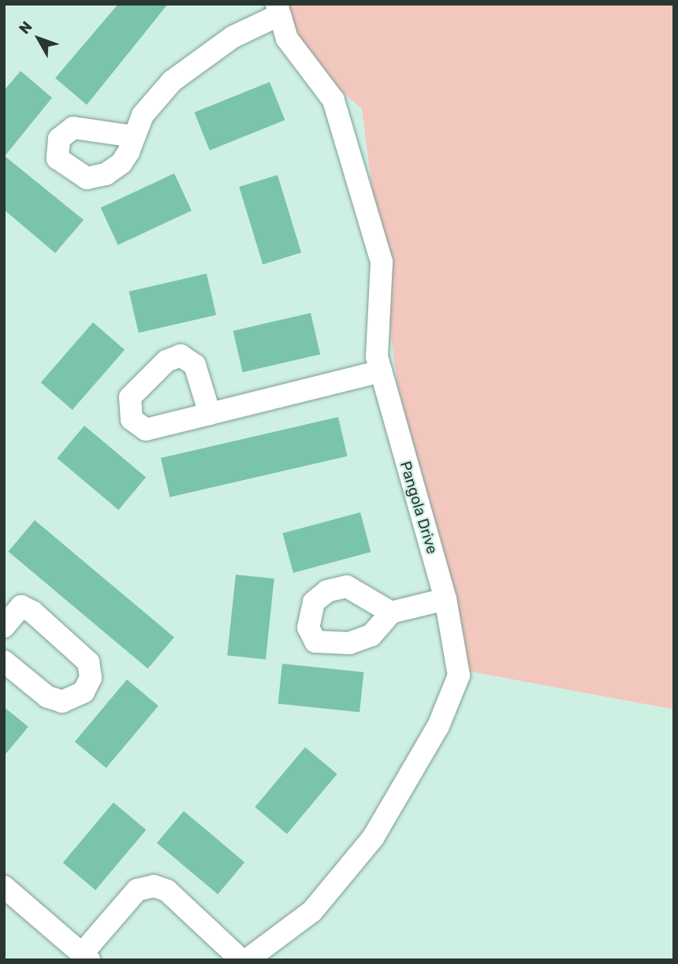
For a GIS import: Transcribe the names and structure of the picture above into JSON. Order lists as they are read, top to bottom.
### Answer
{
  "streets": {
    "street": ["Pangola Drive"]
  },
  "north": "top left"
}
